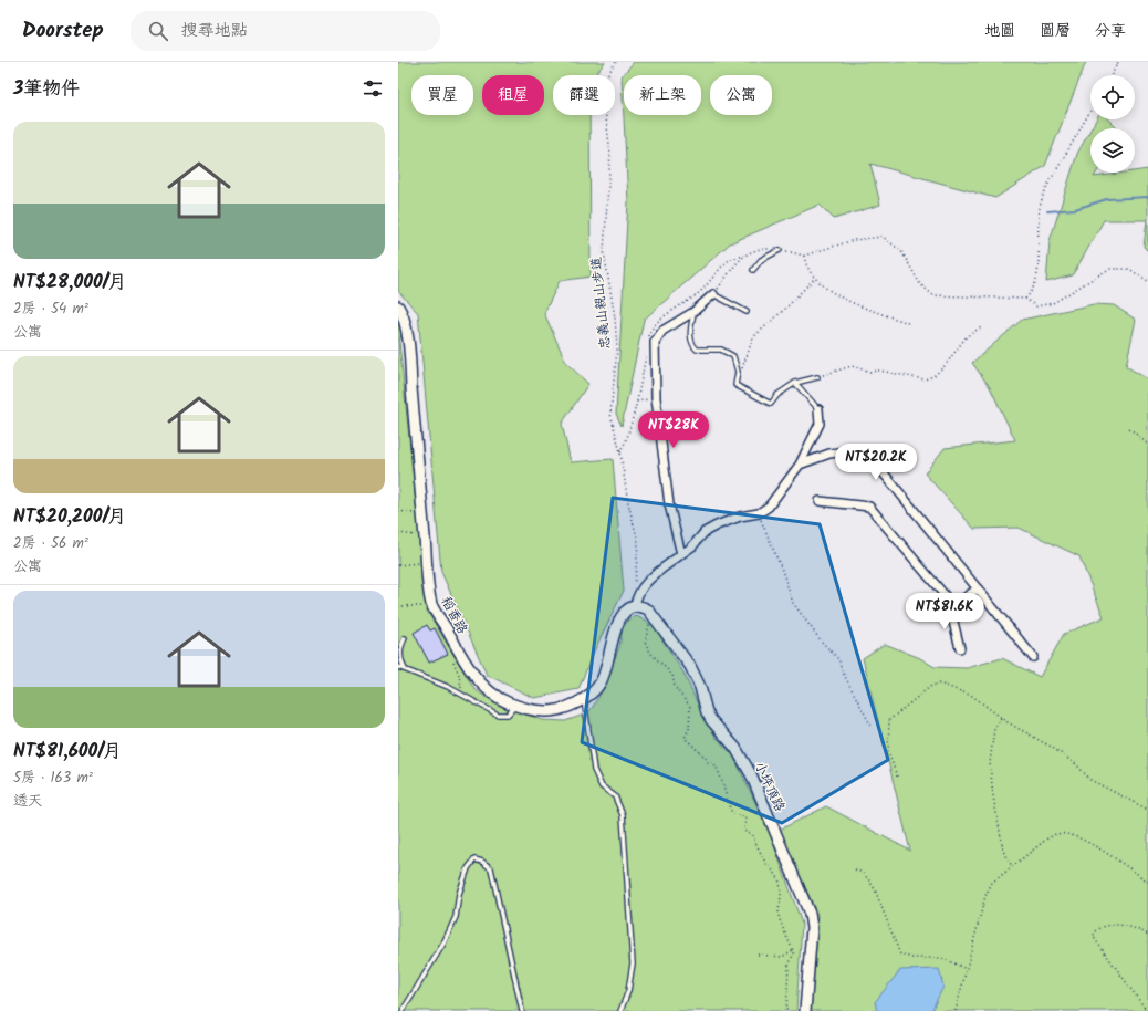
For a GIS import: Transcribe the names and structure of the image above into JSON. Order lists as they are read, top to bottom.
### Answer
{
  "streets": {
    "street": ["稻香路", "小坪頂路"],
    "path": ["忠義山親山步道"]
  },
  "crossings": [
    ["稻香路", "小坪頂路"]
  ],
  "page": {
    "header": "Doorstep",
    "search": "搜尋地點",
    "nav": ["地圖", "圖層", "分享"],
    "heading": "3筆物件",
    "chip": [
      "買屋",
      "租屋",
      "篩選",
      "新上架",
      "公寓"
    ],
    "list": [
      {
        "name": "NT$28,000/月",
        "note": "2房 · 54 m² · 公寓"
      },
      {
        "name": "NT$20,200/月",
        "note": "2房 · 56 m² · 公寓"
      },
      {
        "name": "NT$81,600/月",
        "note": "5房 · 163 m² · 透天"
      }
    ],
    "price": ["NT$28K", "NT$20.2K", "NT$81.6K"]
  }
}
